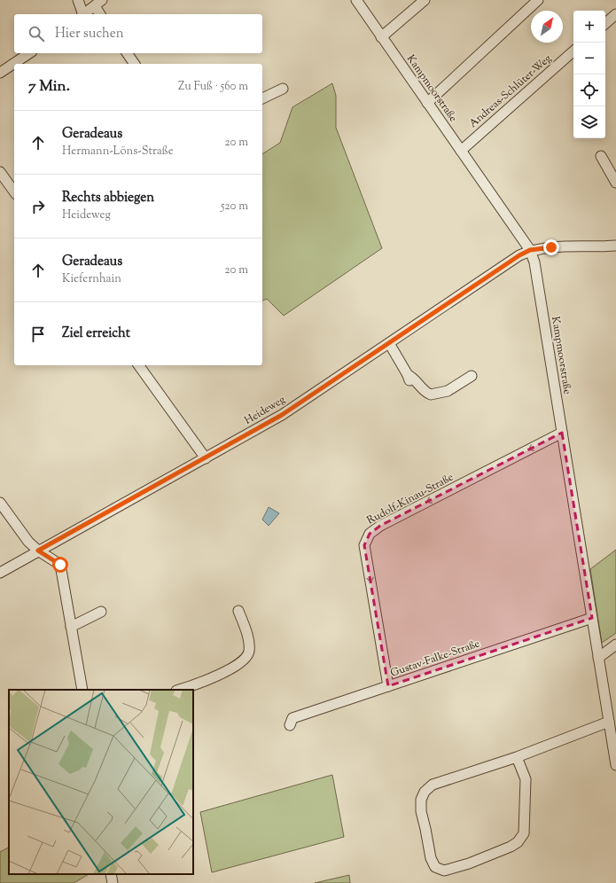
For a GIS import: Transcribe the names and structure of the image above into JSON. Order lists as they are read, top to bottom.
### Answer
{
  "streets": {
    "street": [
      "Kampmoorstraße",
      "Andreas-Schlüter-Weg",
      "Heideweg",
      "Rudolf-Kinau-Straße",
      "Gustav-Falke-Straße"
    ]
  },
  "crossings": [
    ["Kampmoorstraße", "Andreas-Schlüter-Weg"],
    ["Kampmoorstraße", "Heideweg"],
    ["Kampmoorstraße", "Rudolf-Kinau-Straße"],
    ["Kampmoorstraße", "Gustav-Falke-Straße"],
    ["Rudolf-Kinau-Straße", "Gustav-Falke-Straße"]
  ],
  "one_way": ["Rudolf-Kinau-Straße"],
  "north": "top right",
  "page": {
    "map_buttons": ["+", "−"],
    "search": "Hier suchen",
    "heading": ["7 Min.", "Zu Fuß · 560 m"],
    "list": [
      ["Geradeaus", "Hermann-Löns-Straße", "20 m"],
      ["Rechts abbiegen", "Heideweg", "520 m"],
      ["Geradeaus", "Kiefernhain", "20 m"],
      "Ziel erreicht"
    ]
  }
}
